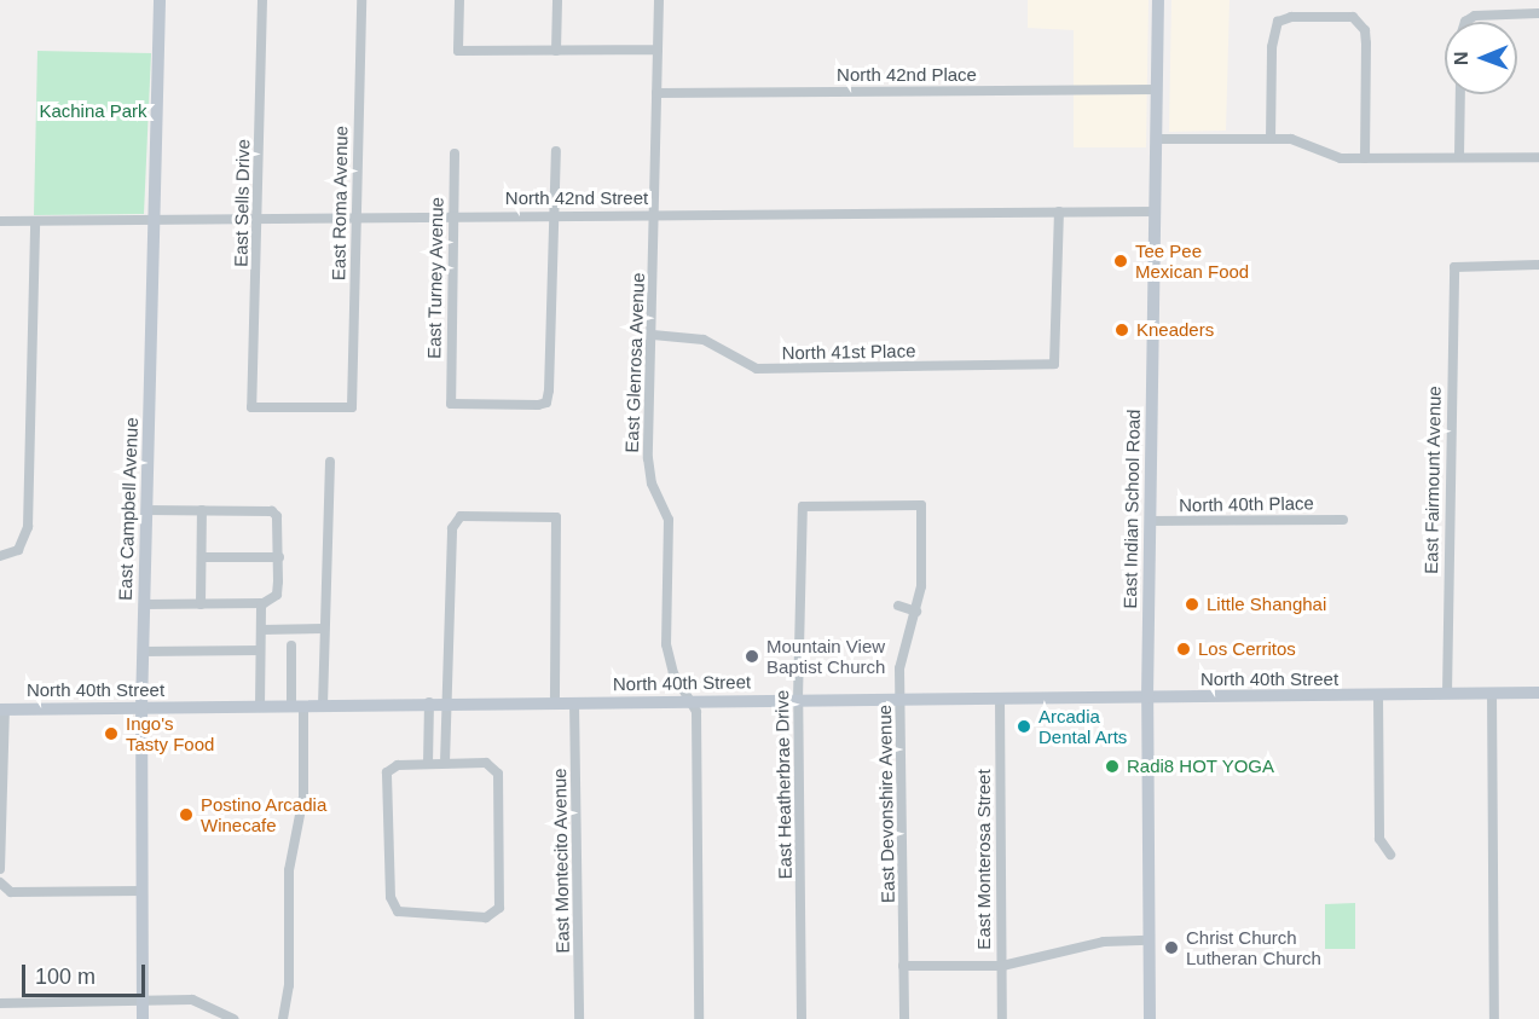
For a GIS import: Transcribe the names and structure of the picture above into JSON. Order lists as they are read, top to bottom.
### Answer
{
  "streets": {
    "main road": ["East Campbell Avenue", "East Indian School Road", "North 40th Street"],
    "street": [
      "North 42nd Place",
      "North 42nd Street",
      "East Sells Drive",
      "East Roma Avenue",
      "East Turney Avenue",
      "North 41st Place",
      "East Glenrosa Avenue",
      "East Fairmount Avenue",
      "North 40th Place",
      "East Heatherbrae Drive",
      "East Devonshire Avenue",
      "East Monterosa Street",
      "East Montecito Avenue"
    ]
  },
  "crossings": [
    ["North 42nd Place", "East Glenrosa Avenue"],
    ["North 42nd Place", "East Indian School Road"],
    ["North 42nd Street", "East Sells Drive"],
    ["North 42nd Street", "East Roma Avenue"],
    ["North 42nd Street", "East Turney Avenue"],
    ["North 42nd Street", "North 41st Place"],
    ["North 42nd Street", "East Glenrosa Avenue"],
    ["North 42nd Street", "East Campbell Avenue"],
    ["North 42nd Street", "East Indian School Road"],
    ["East Sells Drive", "East Roma Avenue"],
    ["North 41st Place", "East Glenrosa Avenue"],
    ["East Glenrosa Avenue", "North 40th Street"],
    ["East Fairmount Avenue", "North 40th Street"],
    ["North 40th Place", "East Indian School Road"],
    ["East Campbell Avenue", "North 40th Street"],
    ["East Indian School Road", "North 40th Street"],
    ["North 40th Street", "East Heatherbrae Drive"],
    ["North 40th Street", "East Devonshire Avenue"],
    ["North 40th Street", "East Monterosa Street"],
    ["North 40th Street", "East Montecito Avenue"],
    ["East Heatherbrae Drive", "East Devonshire Avenue"]
  ],
  "parks": ["Kachina Park"],
  "places": [
    "Tee Pee Mexican Food",
    "Kneaders",
    "Little Shanghai",
    "Los Cerritos",
    "Mountain View Baptist Church",
    "Arcadia Dental Arts",
    "Ingo's Tasty Food",
    "Radi8 HOT YOGA",
    "Postino Arcadia Winecafe",
    "Christ Church Lutheran Church"
  ],
  "scale_bar": "100 m",
  "north": "left"
}
